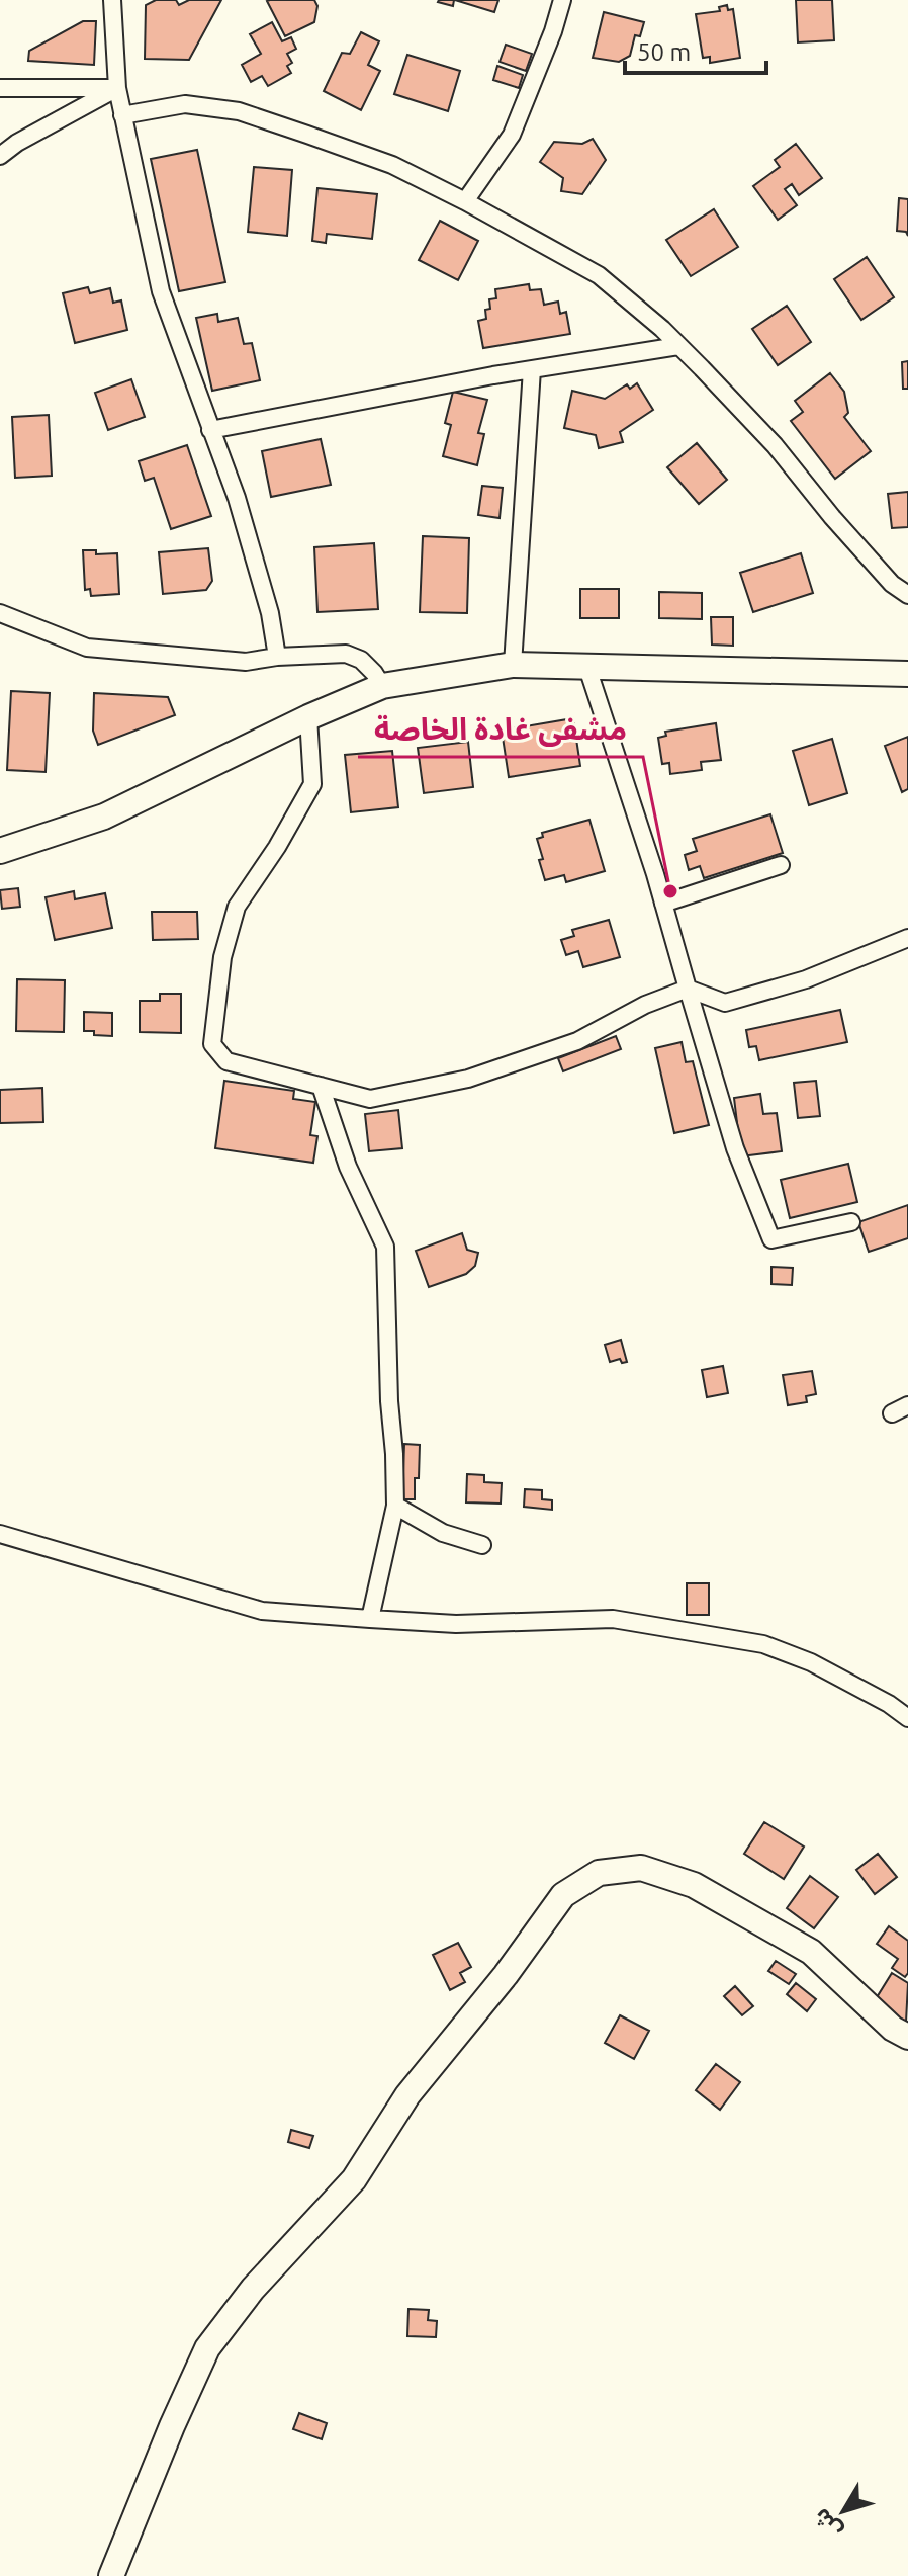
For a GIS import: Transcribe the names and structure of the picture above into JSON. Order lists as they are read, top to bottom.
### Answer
{
  "places": ["مشفى غادة الخاصة"],
  "scale_bar": "50 m",
  "north": "bottom left"
}
